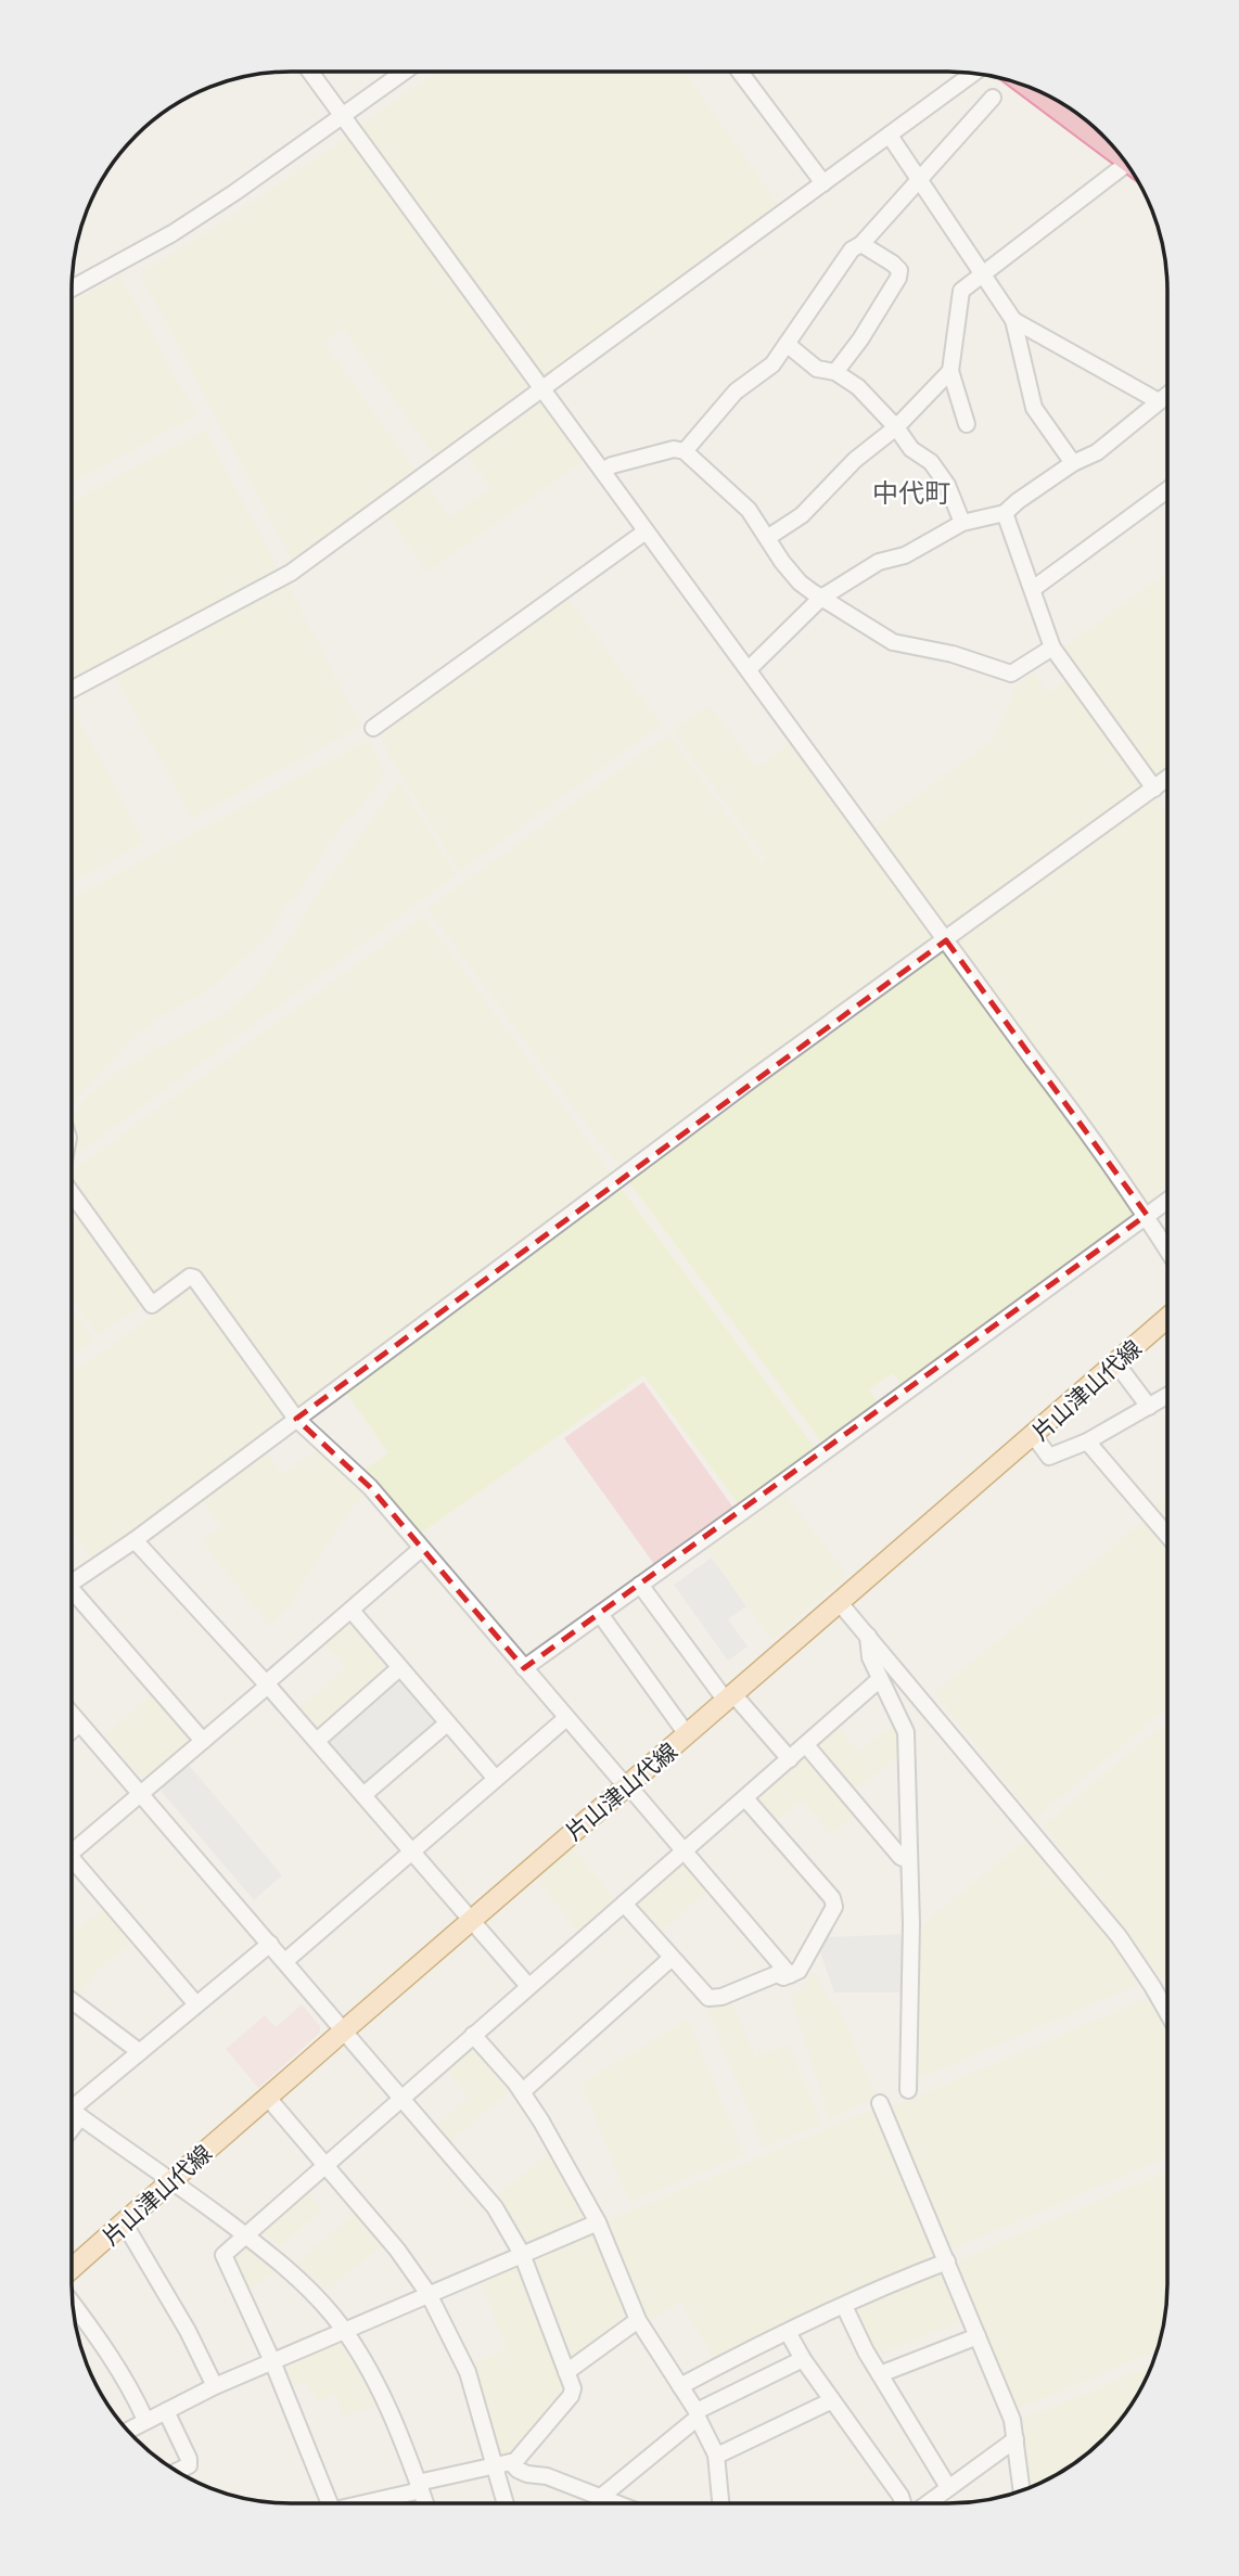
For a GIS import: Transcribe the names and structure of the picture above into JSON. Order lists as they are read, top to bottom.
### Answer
{
  "streets": {
    "main road": ["片山津山代線"]
  },
  "districts": ["中代町"]
}
